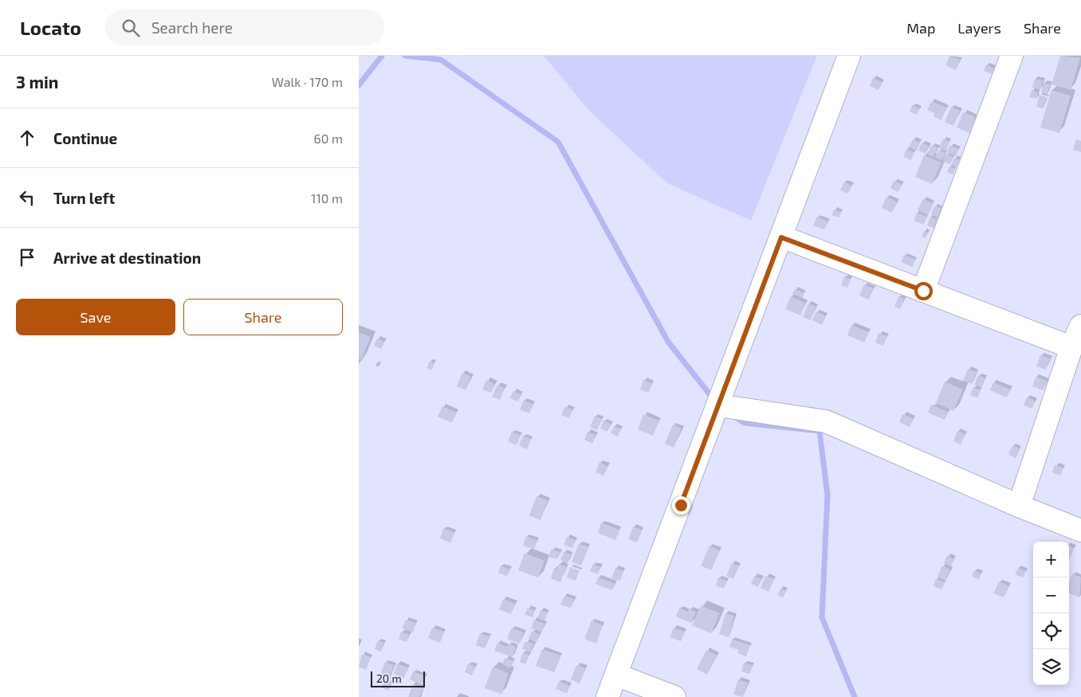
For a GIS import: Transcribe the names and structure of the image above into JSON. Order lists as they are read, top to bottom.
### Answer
{
  "scale_bar": "20 m",
  "page": {
    "header": "Locato",
    "search": "Search here",
    "nav": ["Map", "Layers", "Share"],
    "heading": ["3 min", "Walk · 170 m"],
    "list": [
      ["Continue", "60 m"],
      ["Turn left", "110 m"],
      "Arrive at destination"
    ],
    "buttons": ["Save", "Share"],
    "map_buttons": ["+", "−"],
    "scale": "20 m"
  }
}
